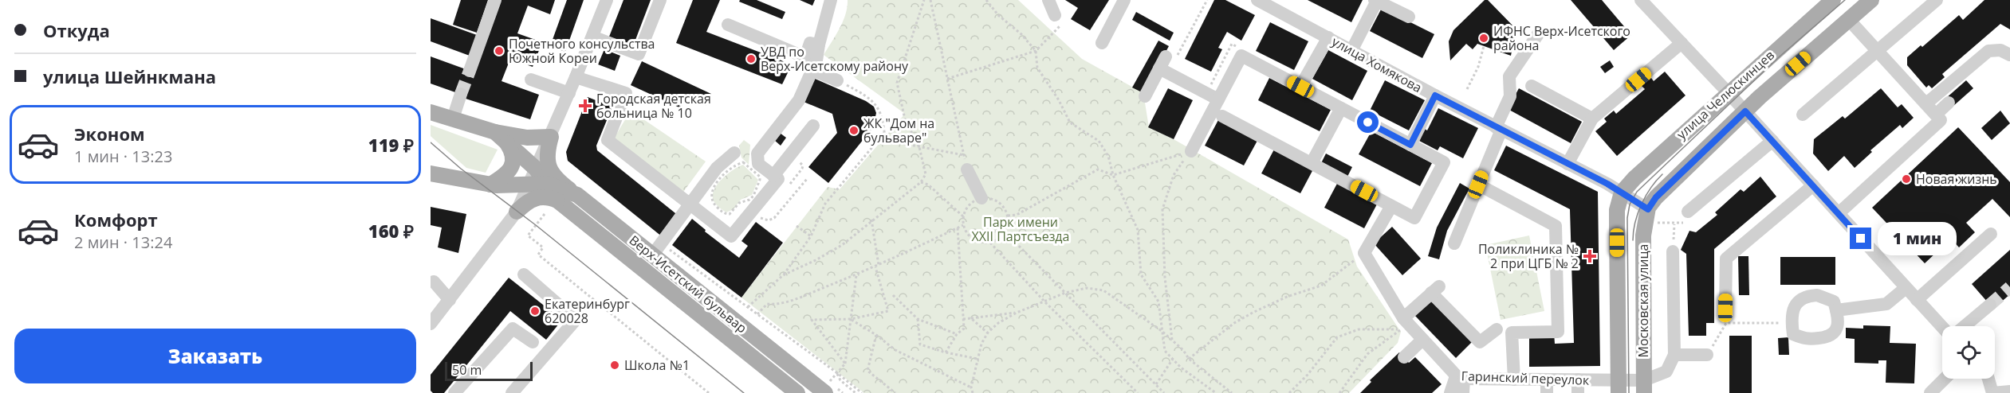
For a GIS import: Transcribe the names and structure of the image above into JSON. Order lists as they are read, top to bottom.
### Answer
{
  "streets": {
    "main road": ["улица Челюскинцев", "Верх-Исетский бульвар", "Московская улица"],
    "street": ["улица Хомякова", "Гаринский переулок"]
  },
  "crossings": [
    ["улица Хомякова", "улица Челюскинцев"],
    ["улица Хомякова", "Московская улица"],
    ["улица Челюскинцев", "Московская улица"],
    ["Московская улица", "Гаринский переулок"]
  ],
  "parks": ["Парк имени XXII Партсъезда"],
  "places": {
    "other": [
      "ИФНС Верх-Исетского района",
      "Почетного консульства Южной Кореи",
      "УВД по Верх-Исетскому району",
      "ЖК \"Дом на бульваре\"",
      "Новая жизнь",
      "Екатеринбург 620028",
      "Школа №1"
    ],
    "health": ["Городская детская больница № 10", "Поликлиника № 2 при ЦГБ № 2"]
  },
  "scale_bar": "50 m",
  "page": {
    "banner": ["Откуда", "улица Шейнкмана"],
    "list": [
      {
        "name": "Эконом",
        "note": "1 мин · 13:23",
        "value": "119 ₽"
      },
      {
        "name": "Комфорт",
        "note": "2 мин · 13:24",
        "value": "160 ₽"
      }
    ],
    "bubble": "1 мин",
    "buttons": "Заказать",
    "scale": "50 m"
  }
}
